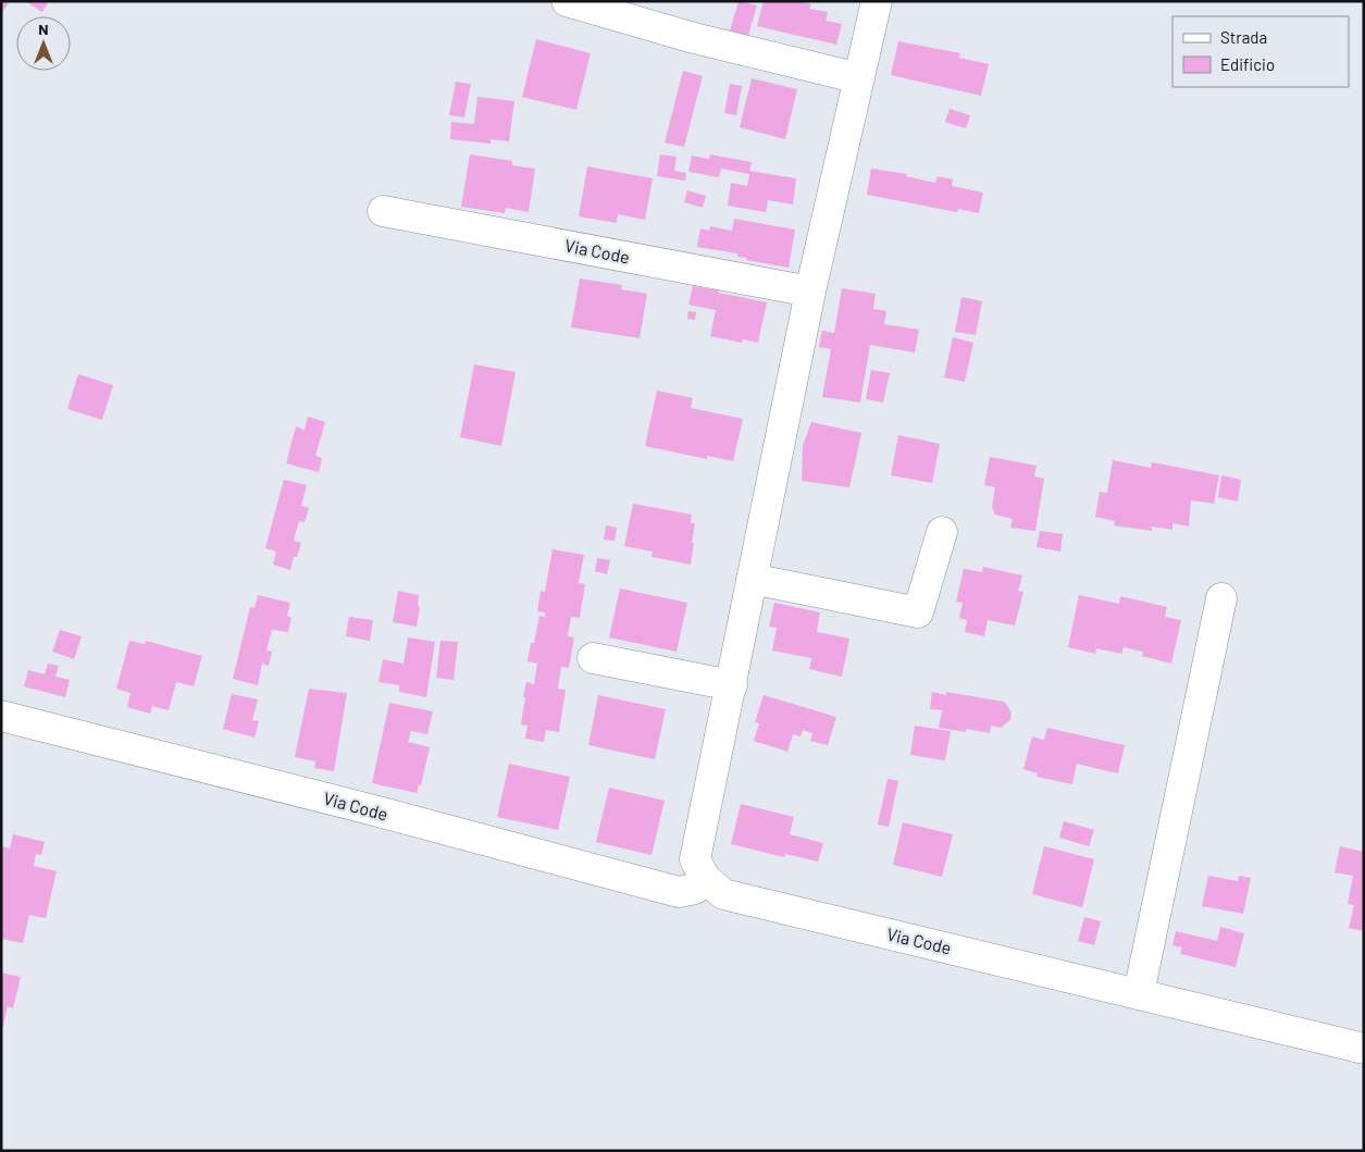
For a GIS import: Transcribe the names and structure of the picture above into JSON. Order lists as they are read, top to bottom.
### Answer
{
  "streets": {
    "street": ["Via Code"]
  },
  "legend": ["Strada", "Edificio"],
  "north": "top"
}
